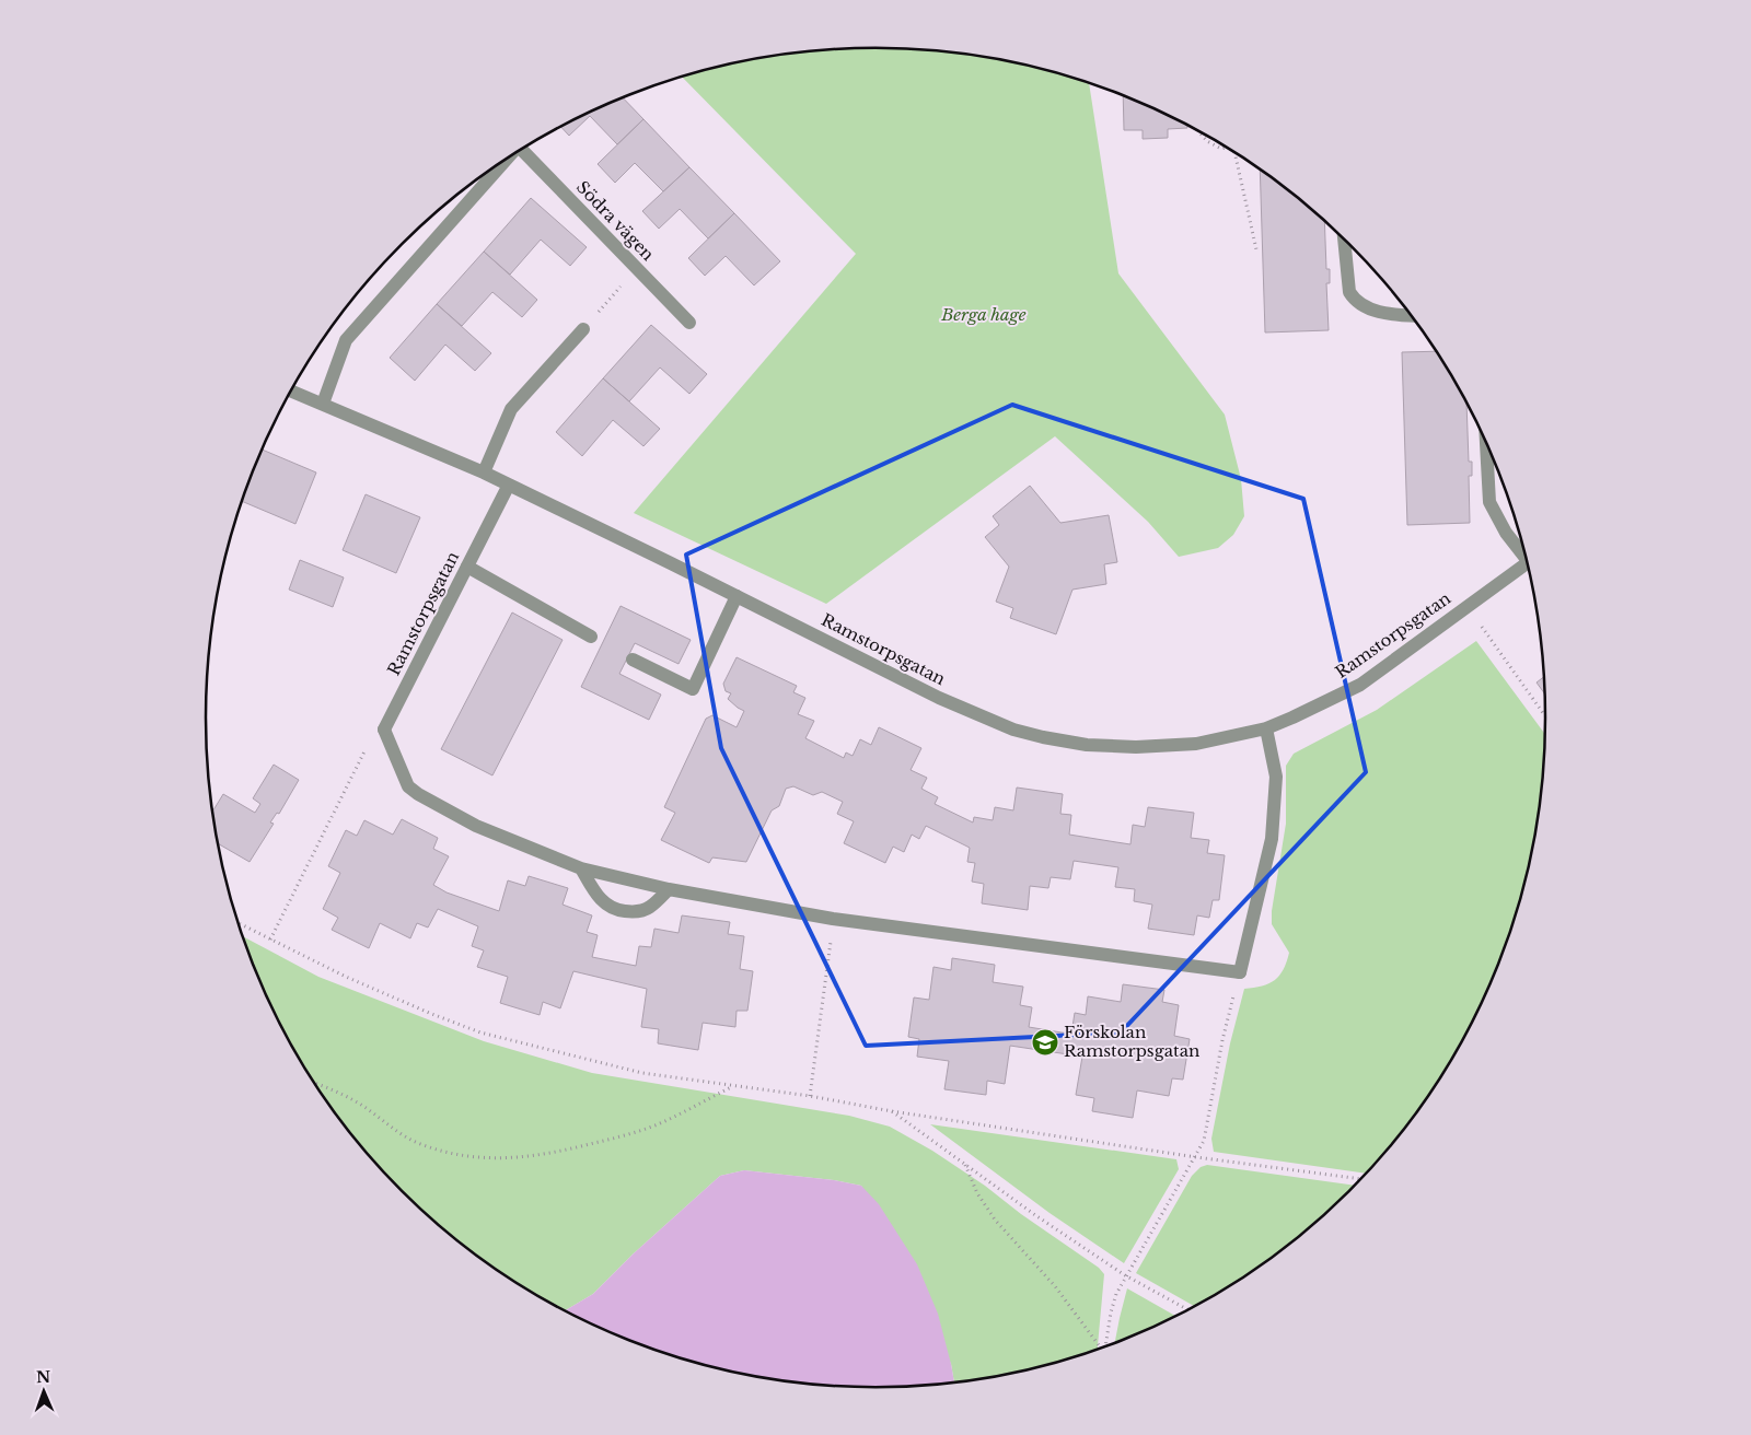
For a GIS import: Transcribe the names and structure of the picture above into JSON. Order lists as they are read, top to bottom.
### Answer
{
  "streets": {
    "street": ["Södra vägen", "Ramstorpsgatan"]
  },
  "parks": ["Berga hage"],
  "places": {
    "school or university": ["Förskolan Ramstorpsgatan"]
  },
  "north": "top"
}
